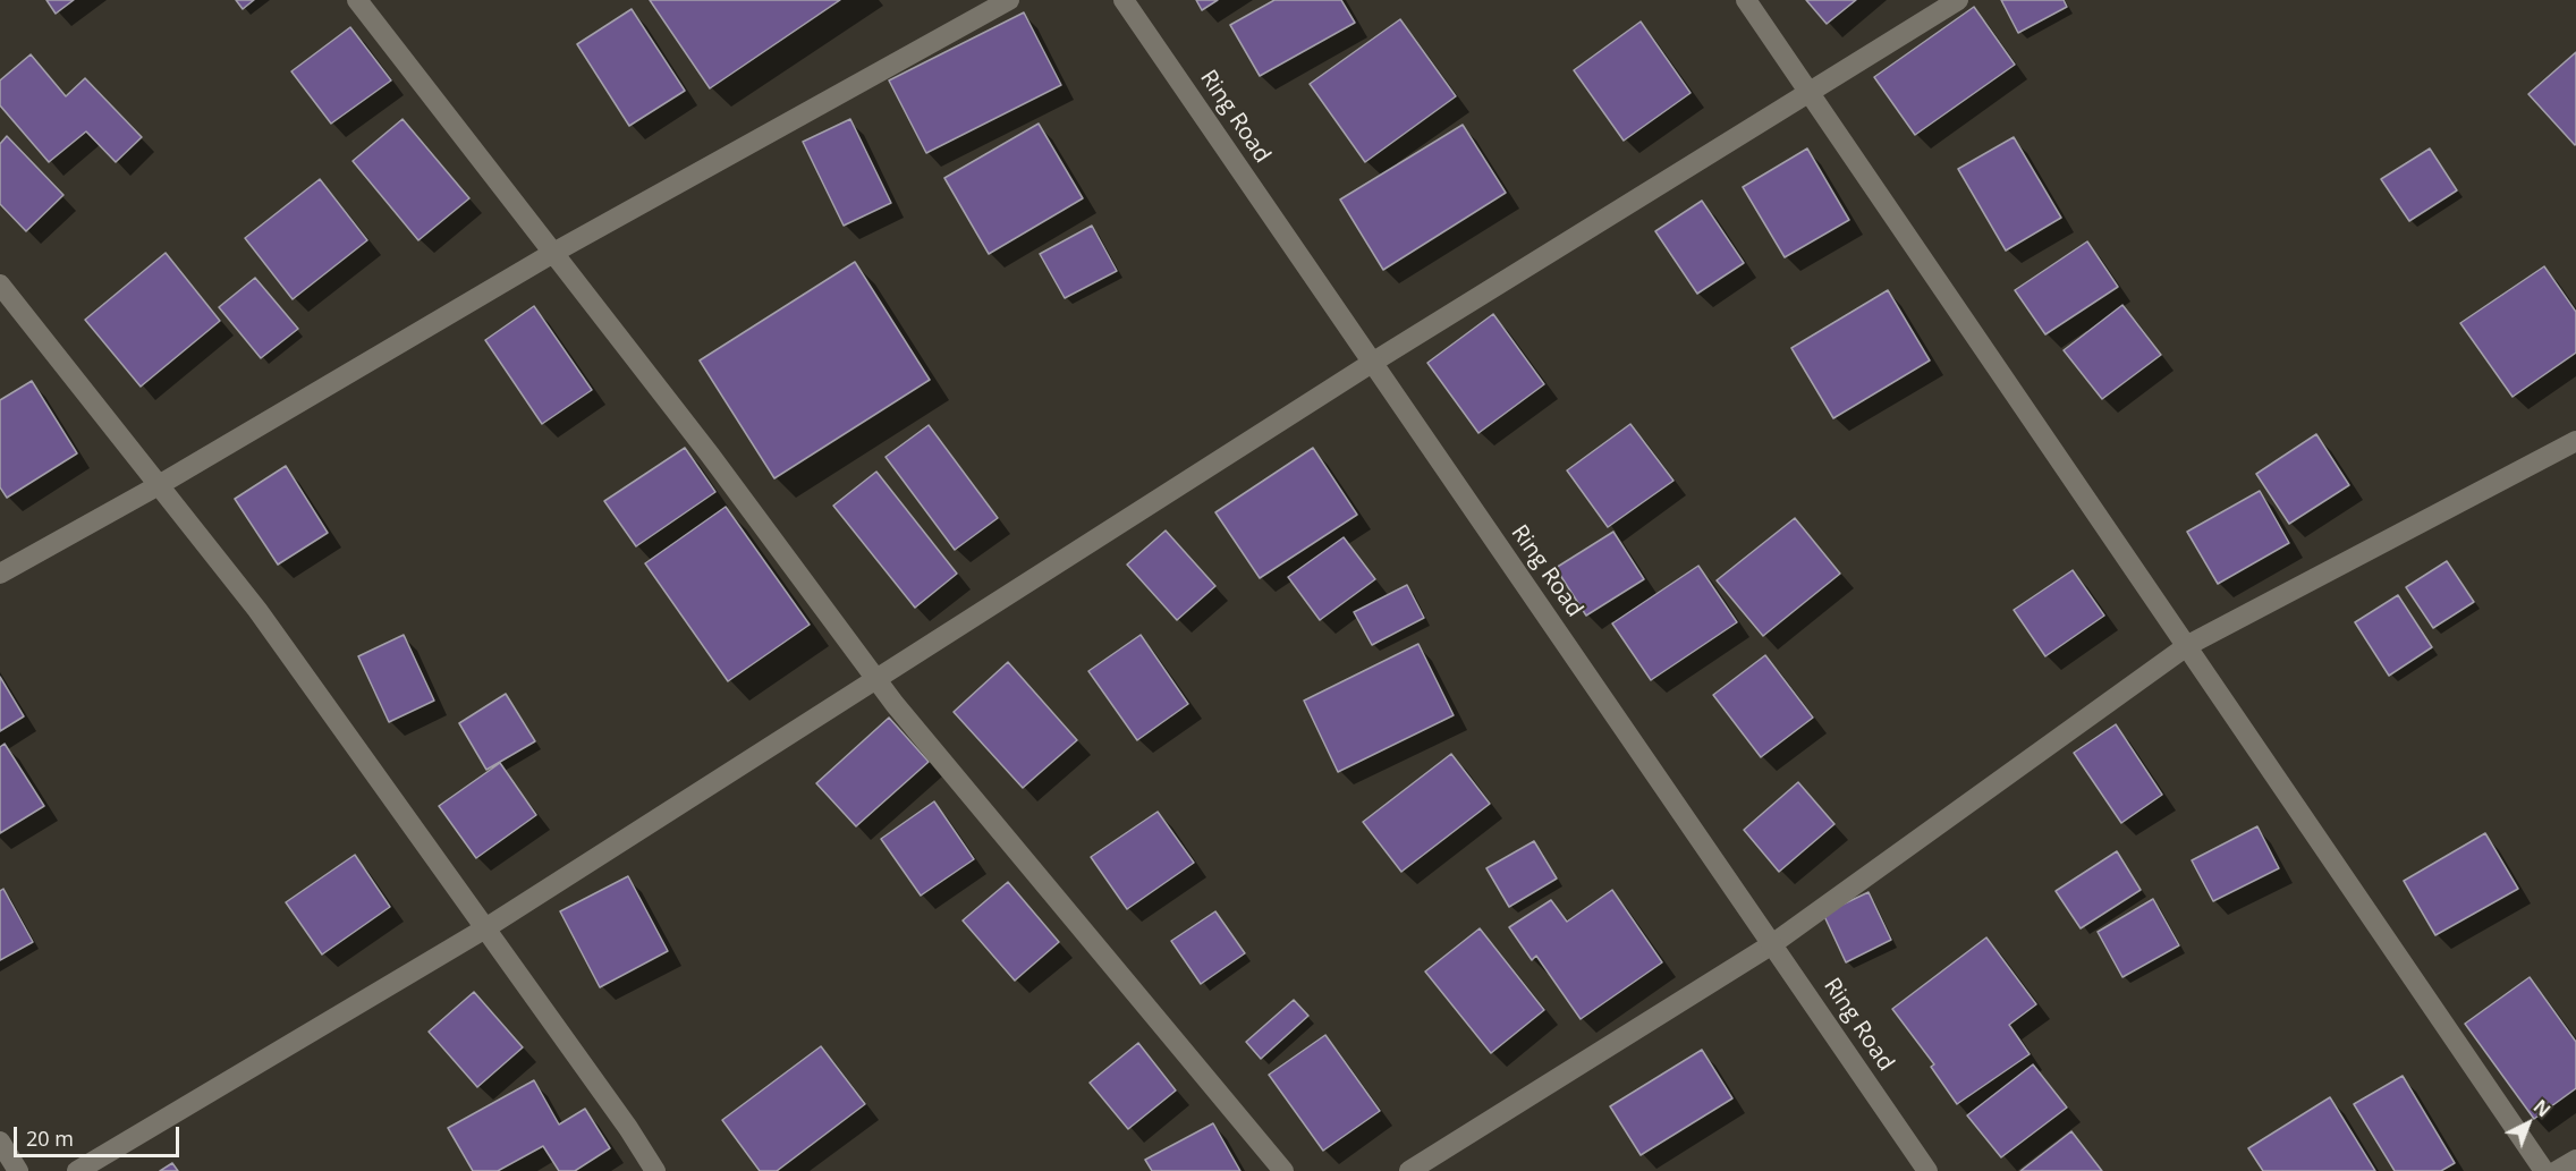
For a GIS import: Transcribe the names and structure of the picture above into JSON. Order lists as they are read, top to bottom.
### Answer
{
  "streets": {
    "street": ["Ring Road"]
  },
  "scale_bar": "20 m",
  "north": "top right"
}
